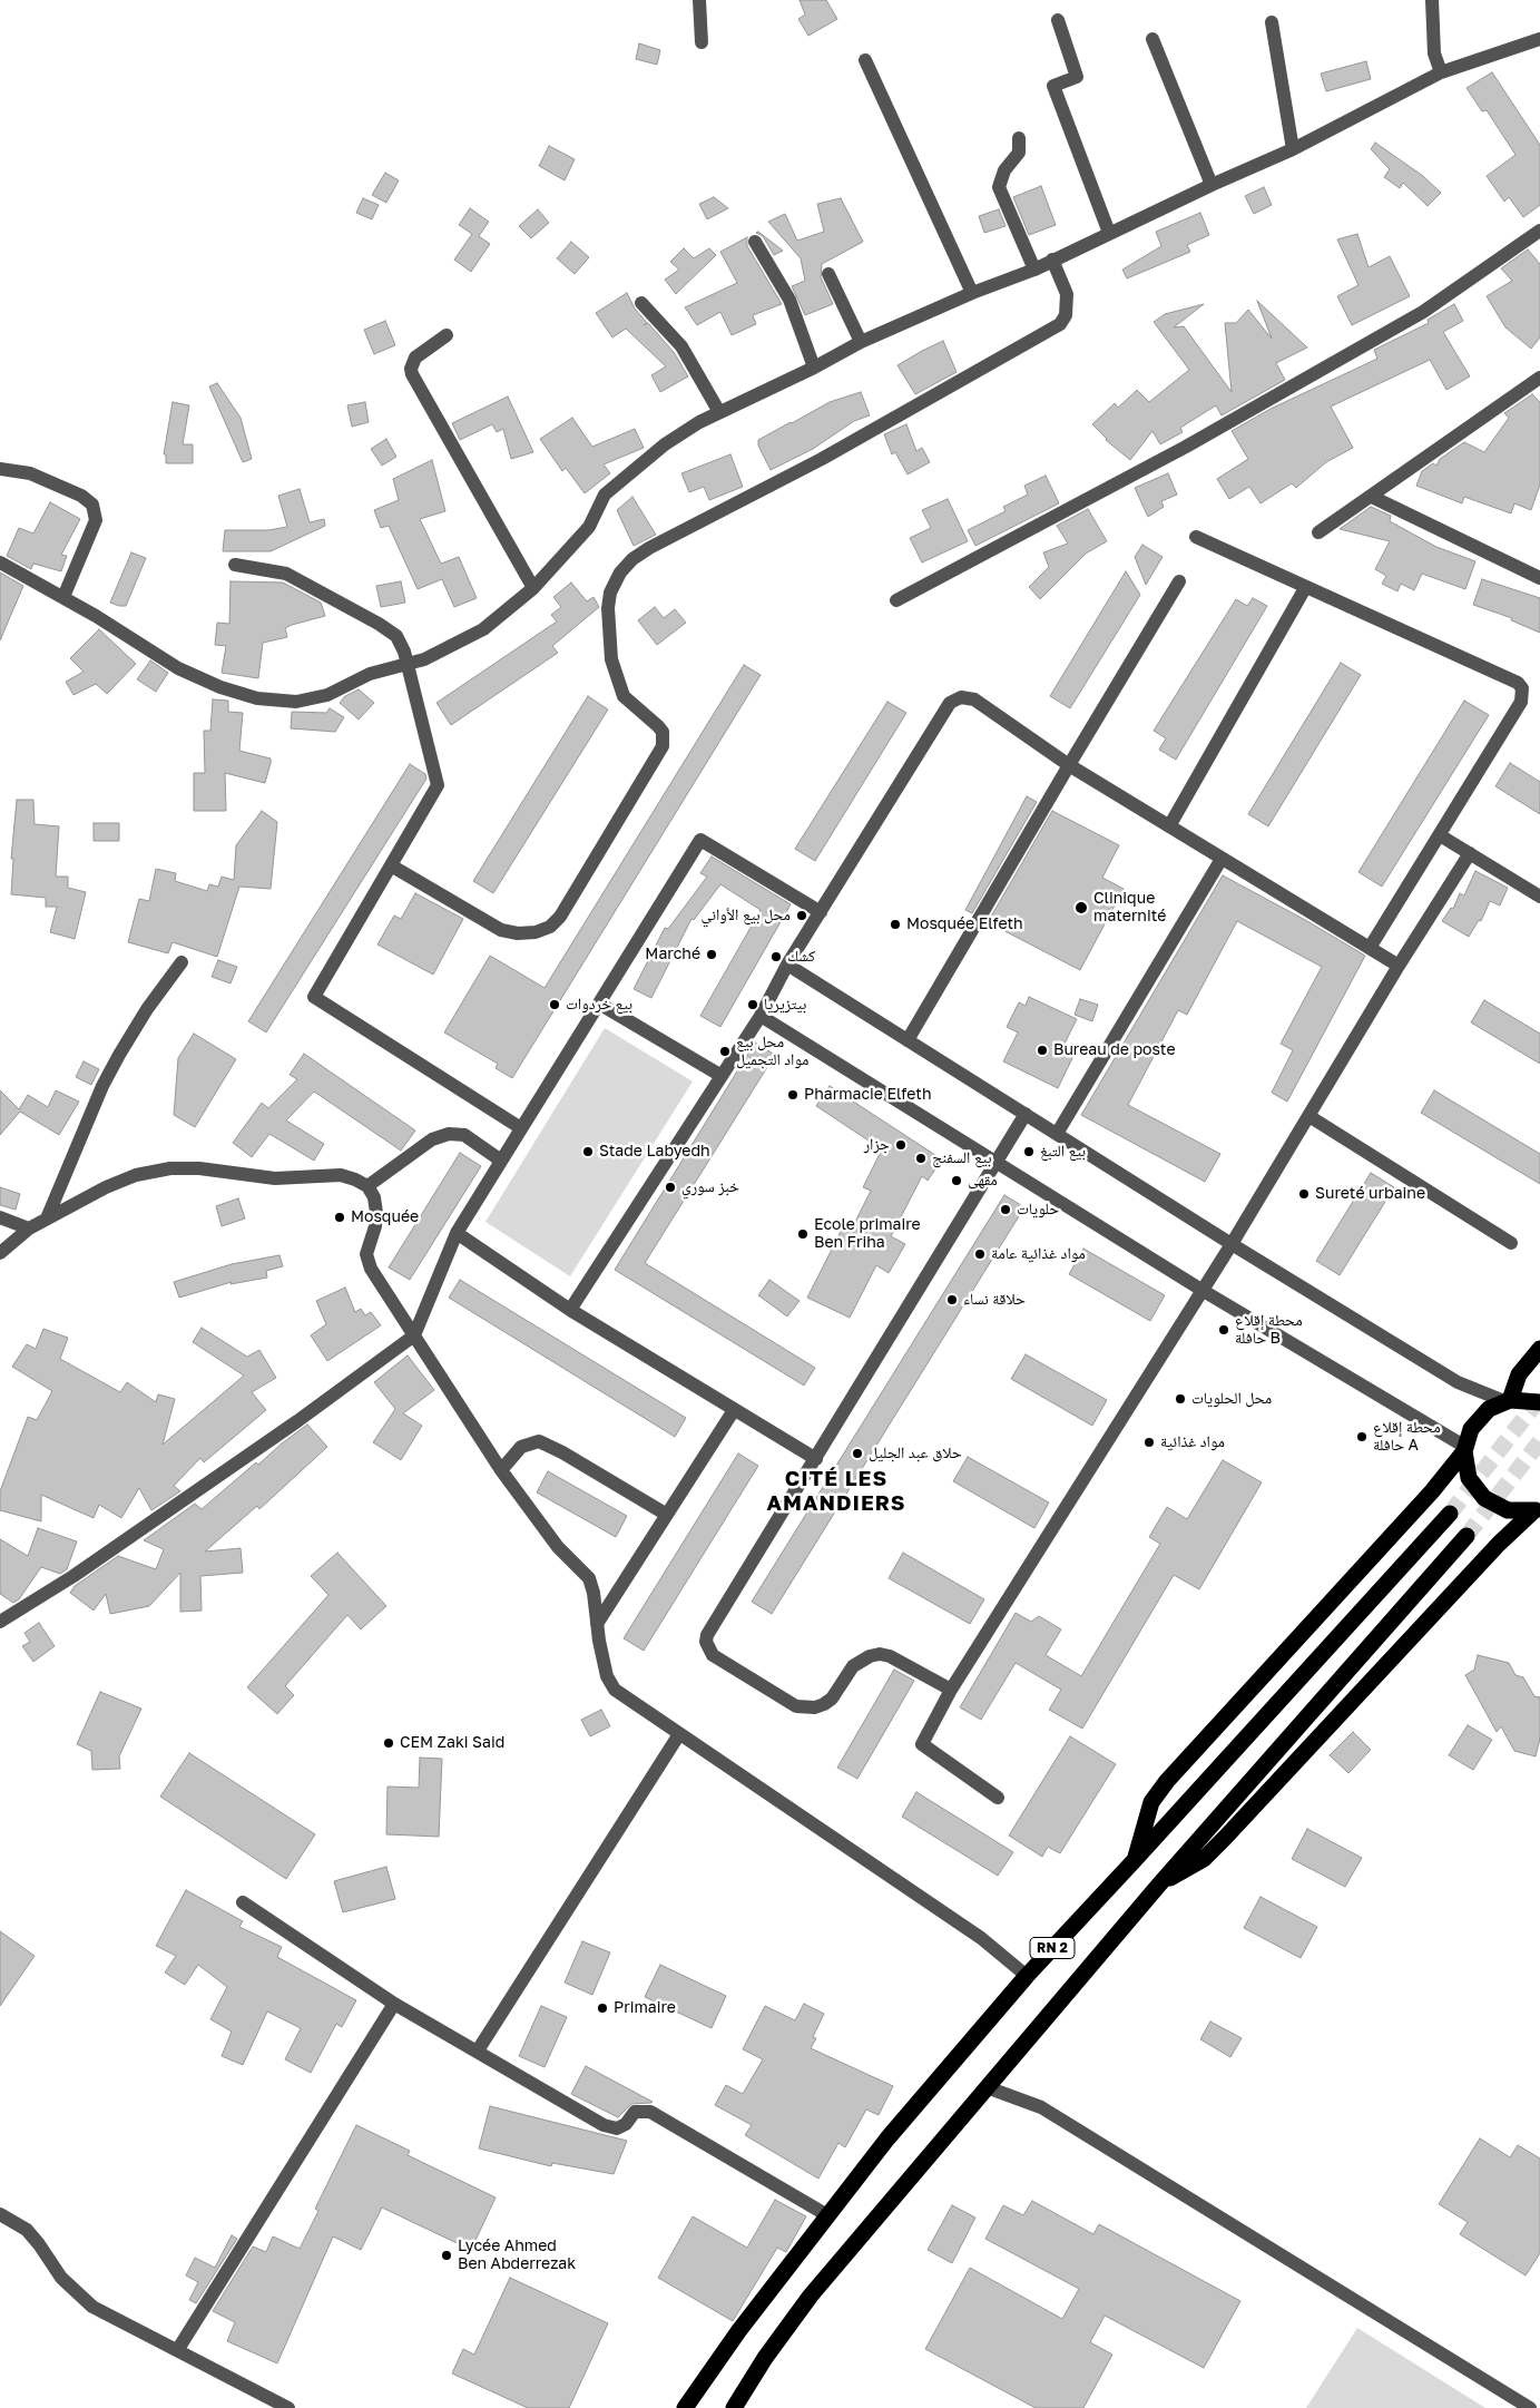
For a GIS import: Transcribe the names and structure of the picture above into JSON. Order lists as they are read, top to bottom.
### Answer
{
  "streets": {
    "highway": ["RN 2"]
  },
  "districts": ["CITÉ LES AMANDIERS"],
  "places": [
    "Clinique maternité",
    "محل بيع الأواني",
    "Mosquée Elfeth",
    "Marché",
    "كشك",
    "بيع خردوات",
    "بيتزيريا",
    "Bureau de poste",
    "محل بيع مواد التجميل",
    "Pharmacie Elfeth",
    "جزار",
    "Stade Labyedh",
    "بيع التبغ",
    "بيع السفنج",
    "مقهى",
    "خبز سوري",
    "Sureté urbaine",
    "حلويات",
    "Mosquée",
    "Ecole primaire Ben Friha",
    "مواد غذائية عامة",
    "حلاقة نساء",
    "محطة إقلاع حافلة B",
    "محل الحلويات",
    "محطة إقلاع حافلة A",
    "مواد غذائية",
    "حلاق عبد الجليل",
    "CEM Zaki Said",
    "Primaire",
    "Lycée Ahmed Ben Abderrezak"
  ]
}
